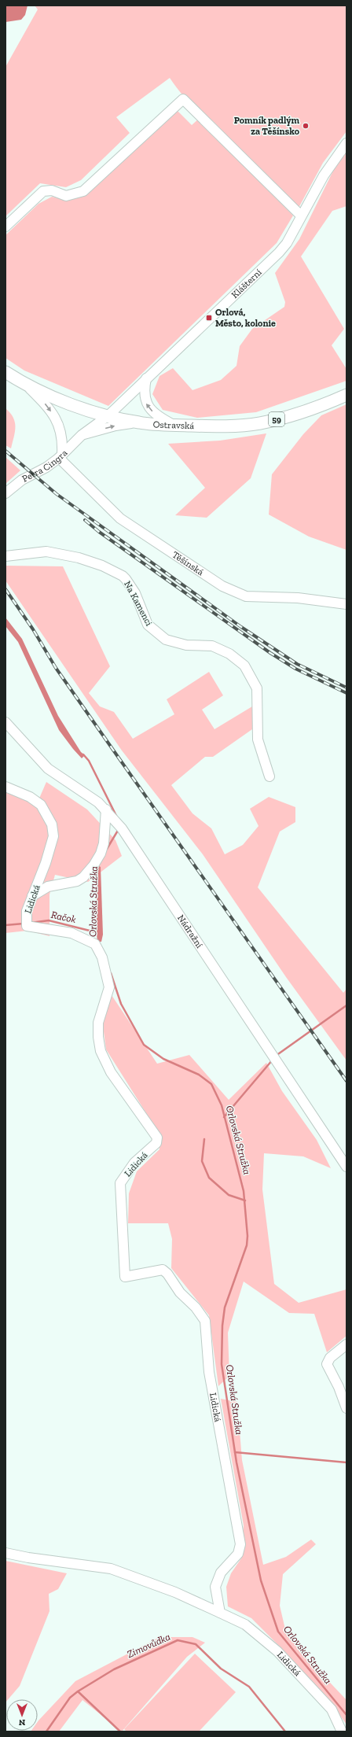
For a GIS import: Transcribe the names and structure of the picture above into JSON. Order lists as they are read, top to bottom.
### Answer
{
  "streets": {
    "main road": ["59", "Ostravská"],
    "street": [
      "Klášterní",
      "Petra Cingra",
      "Těšínská",
      "Na Kamenci",
      "Lidická",
      "Nádražní"
    ]
  },
  "crossings": [
    ["Klášterní", "Ostravská"],
    ["Klášterní", "Petra Cingra"],
    ["Ostravská", "Petra Cingra"],
    ["Petra Cingra", "Těšínská"]
  ],
  "water": ["Orlovská Stružka", "Račok", "Zimovůdka"],
  "places": {
    "other": ["Pomník padlým za Těšínsko"],
    "transit": ["Orlová, Město, kolonie"]
  },
  "north": "bottom"
}
